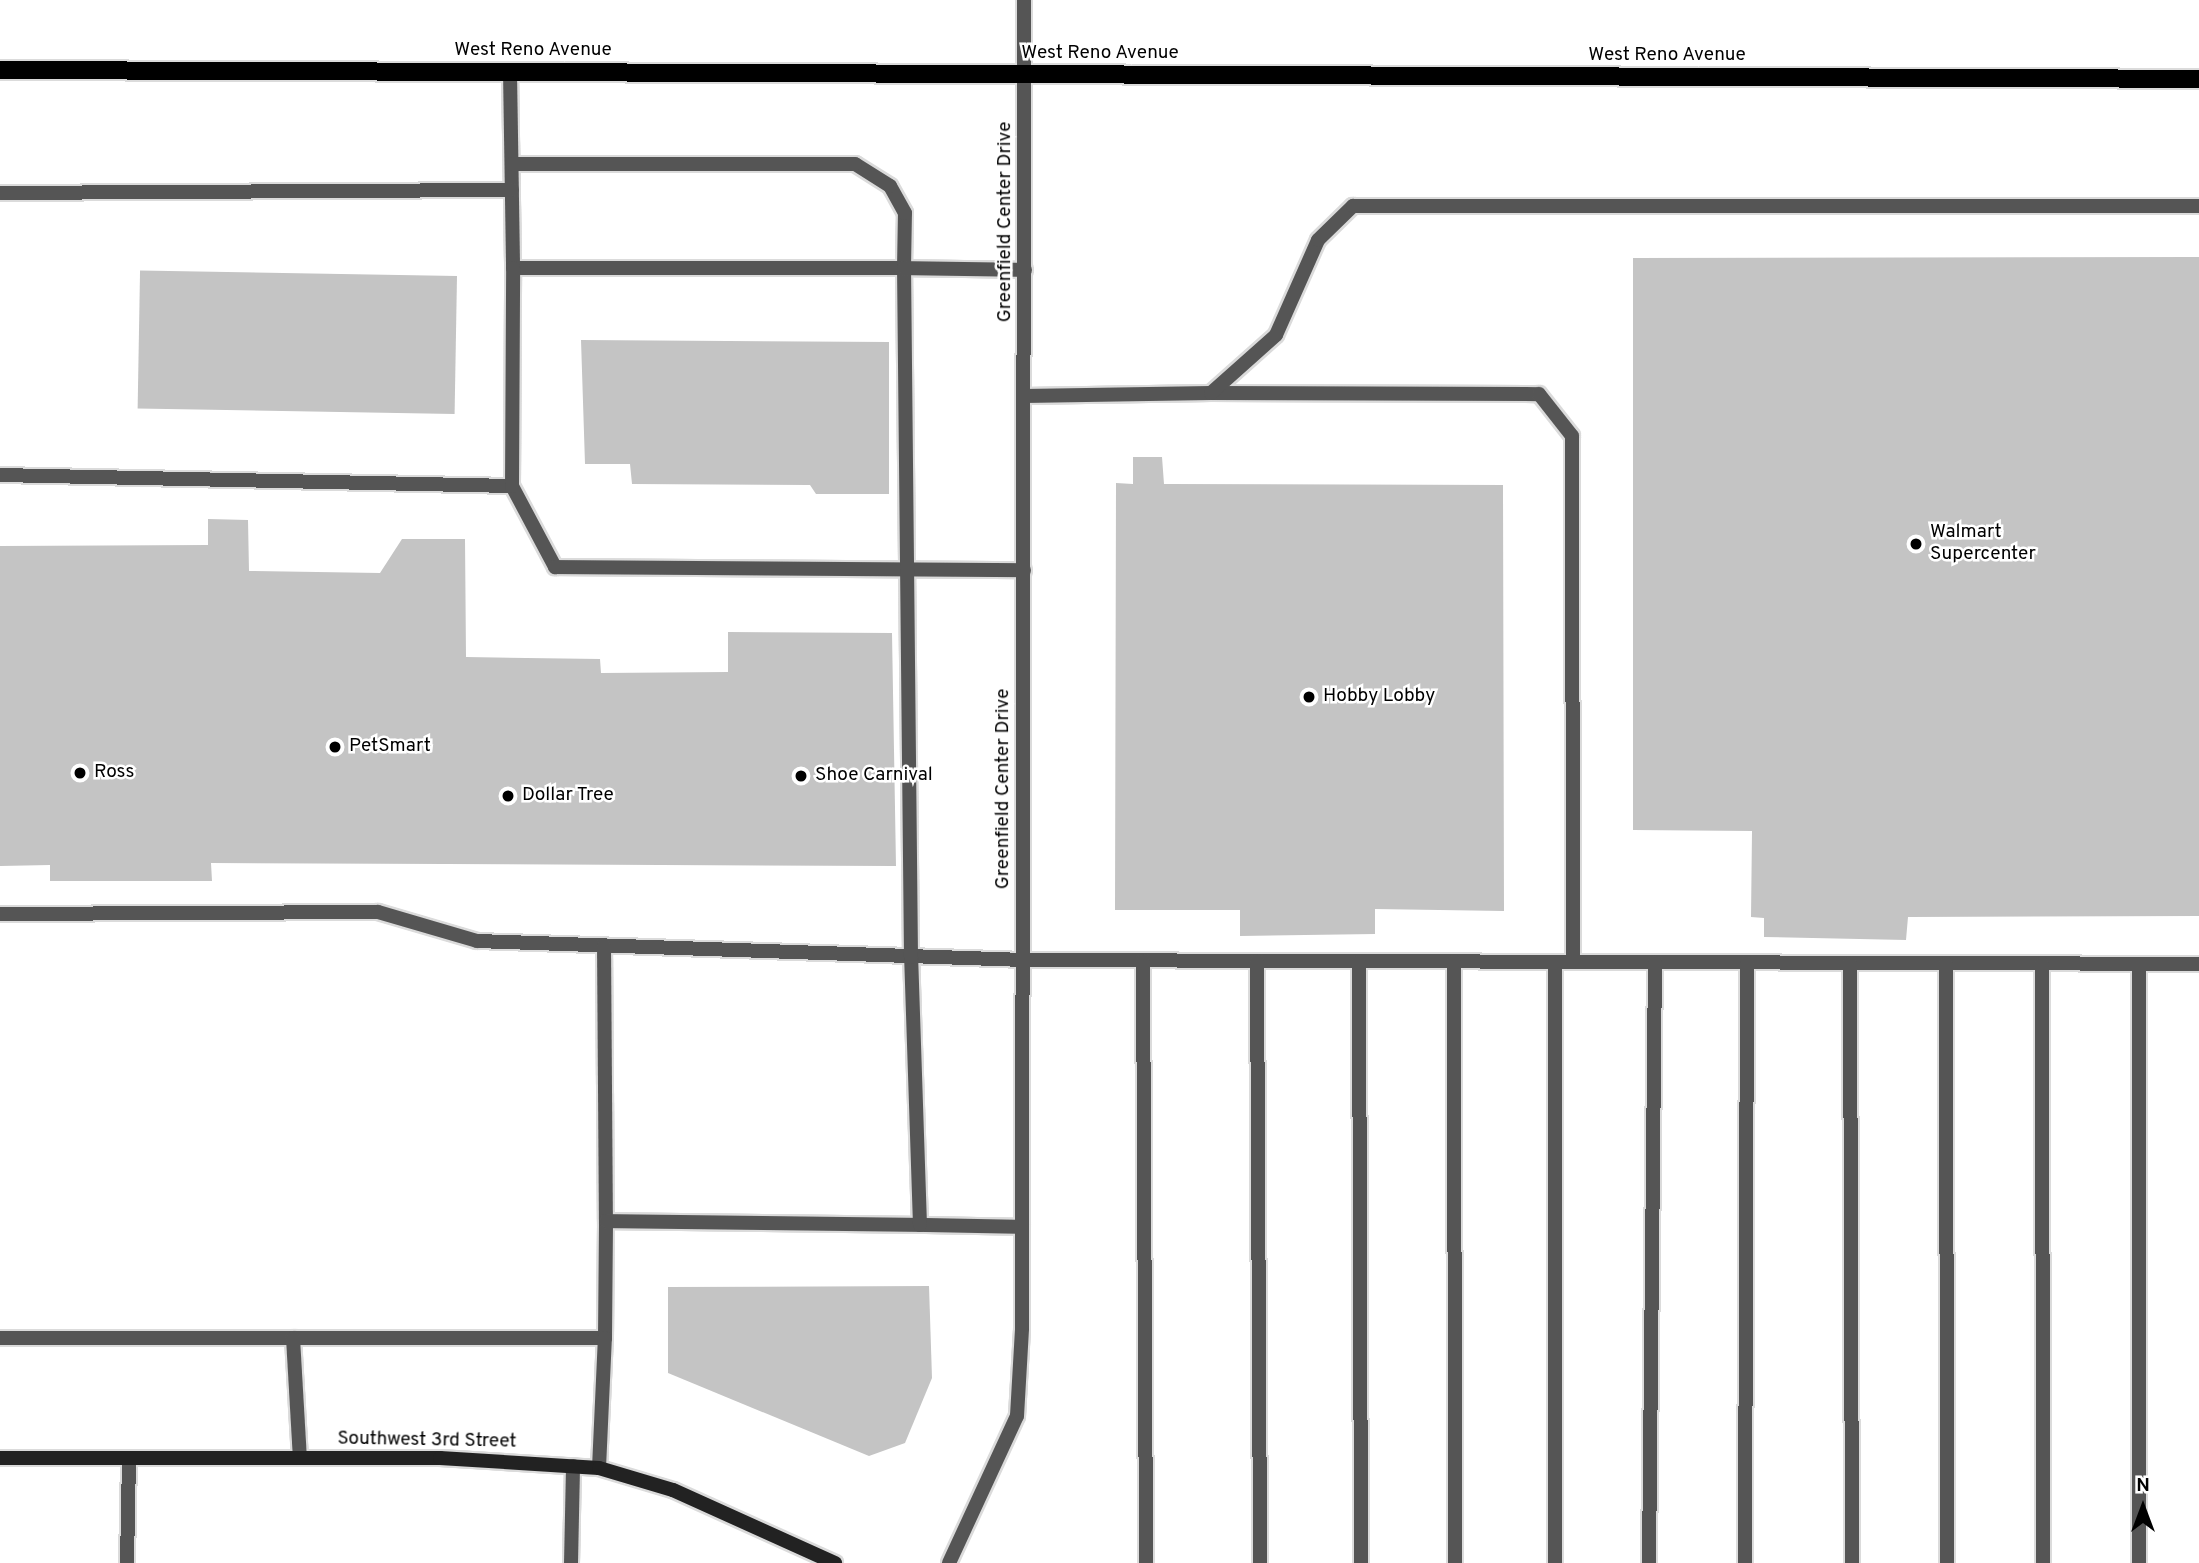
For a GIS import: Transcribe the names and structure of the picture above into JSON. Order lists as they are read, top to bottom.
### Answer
{
  "streets": {
    "main road": ["West Reno Avenue", "Southwest 3rd Street"],
    "street": ["Greenfield Center Drive"]
  },
  "crossings": [
    ["West Reno Avenue", "Greenfield Center Drive"]
  ],
  "places": [
    "Walmart Supercenter",
    "Hobby Lobby",
    "PetSmart",
    "Ross",
    "Shoe Carnival",
    "Dollar Tree"
  ],
  "north": "top"
}
